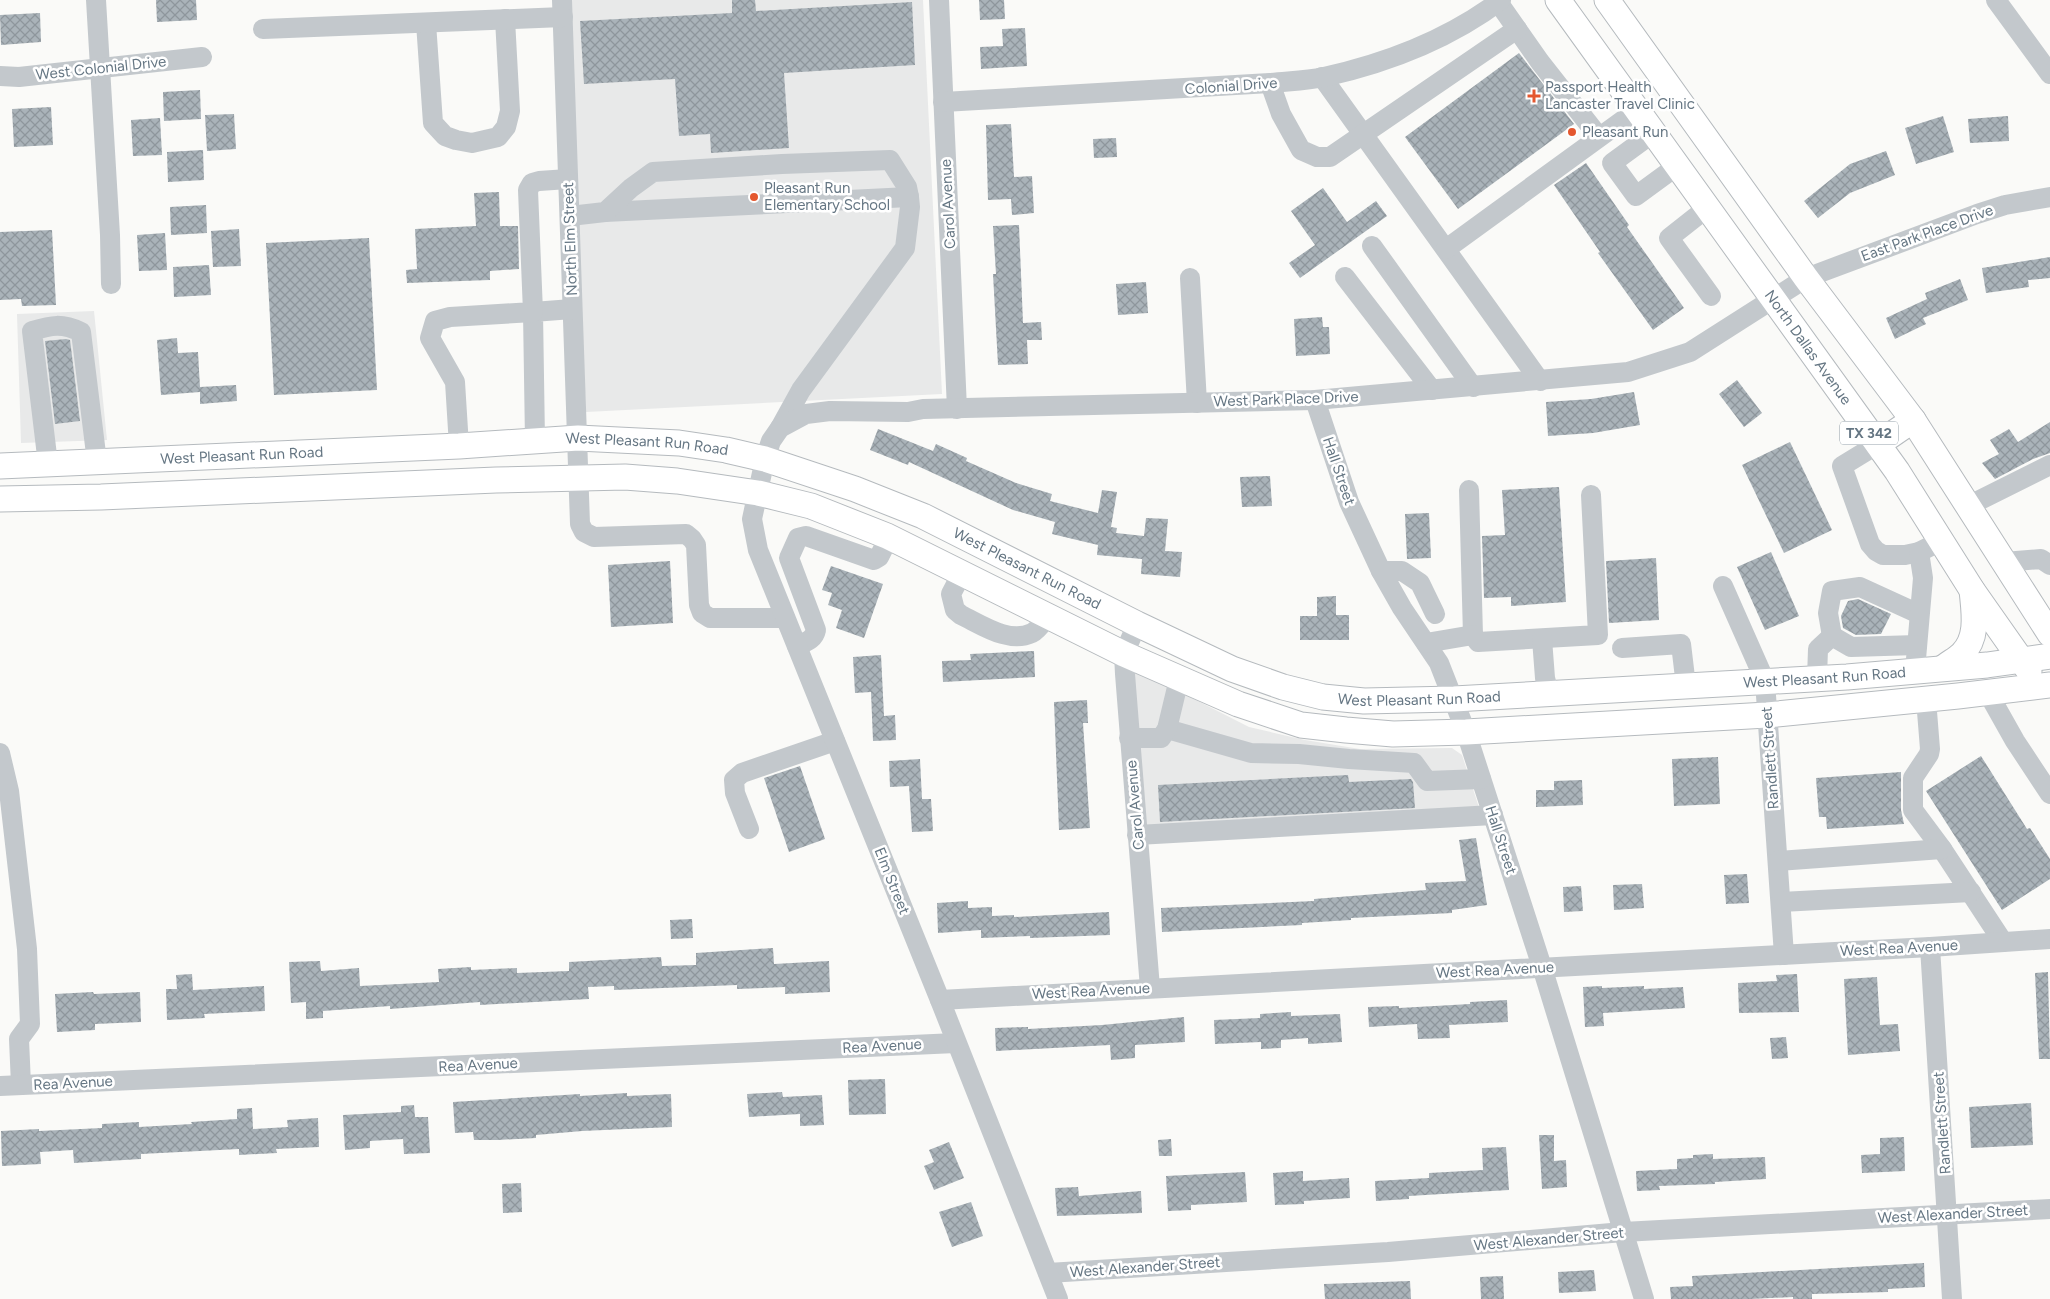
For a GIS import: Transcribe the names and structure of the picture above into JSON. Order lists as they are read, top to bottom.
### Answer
{
  "streets": {
    "main road": ["North Dallas Avenue", "TX 342", "West Pleasant Run Road"],
    "street": [
      "West Colonial Drive",
      "Colonial Drive",
      "Carol Avenue",
      "East Park Place Drive",
      "North Elm Street",
      "West Park Place Drive",
      "Hall Street",
      "Randlett Street",
      "Elm Street",
      "West Rea Avenue",
      "Rea Avenue",
      "West Alexander Street"
    ]
  },
  "crossings": [
    ["Colonial Drive", "Carol Avenue"],
    ["Carol Avenue", "West Park Place Drive"],
    ["Carol Avenue", "West Pleasant Run Road"],
    ["Carol Avenue", "West Rea Avenue"],
    ["East Park Place Drive", "West Park Place Drive"],
    ["East Park Place Drive", "TX 342"],
    ["North Elm Street", "West Pleasant Run Road"],
    ["North Elm Street", "Elm Street"],
    ["North Dallas Avenue", "West Park Place Drive"],
    ["North Dallas Avenue", "West Pleasant Run Road"],
    ["West Park Place Drive", "TX 342"],
    ["West Park Place Drive", "Hall Street"],
    ["West Pleasant Run Road", "Hall Street"],
    ["West Pleasant Run Road", "Randlett Street"],
    ["West Pleasant Run Road", "Elm Street"],
    ["Hall Street", "West Rea Avenue"],
    ["Hall Street", "West Alexander Street"],
    ["Randlett Street", "West Rea Avenue"],
    ["Randlett Street", "West Alexander Street"],
    ["Elm Street", "West Rea Avenue"],
    ["Elm Street", "Rea Avenue"],
    ["Elm Street", "West Alexander Street"]
  ],
  "places": {
    "health": ["Passport Health Lancaster Travel Clinic"],
    "other": ["Pleasant Run", "Pleasant Run Elementary School"]
  }
}
